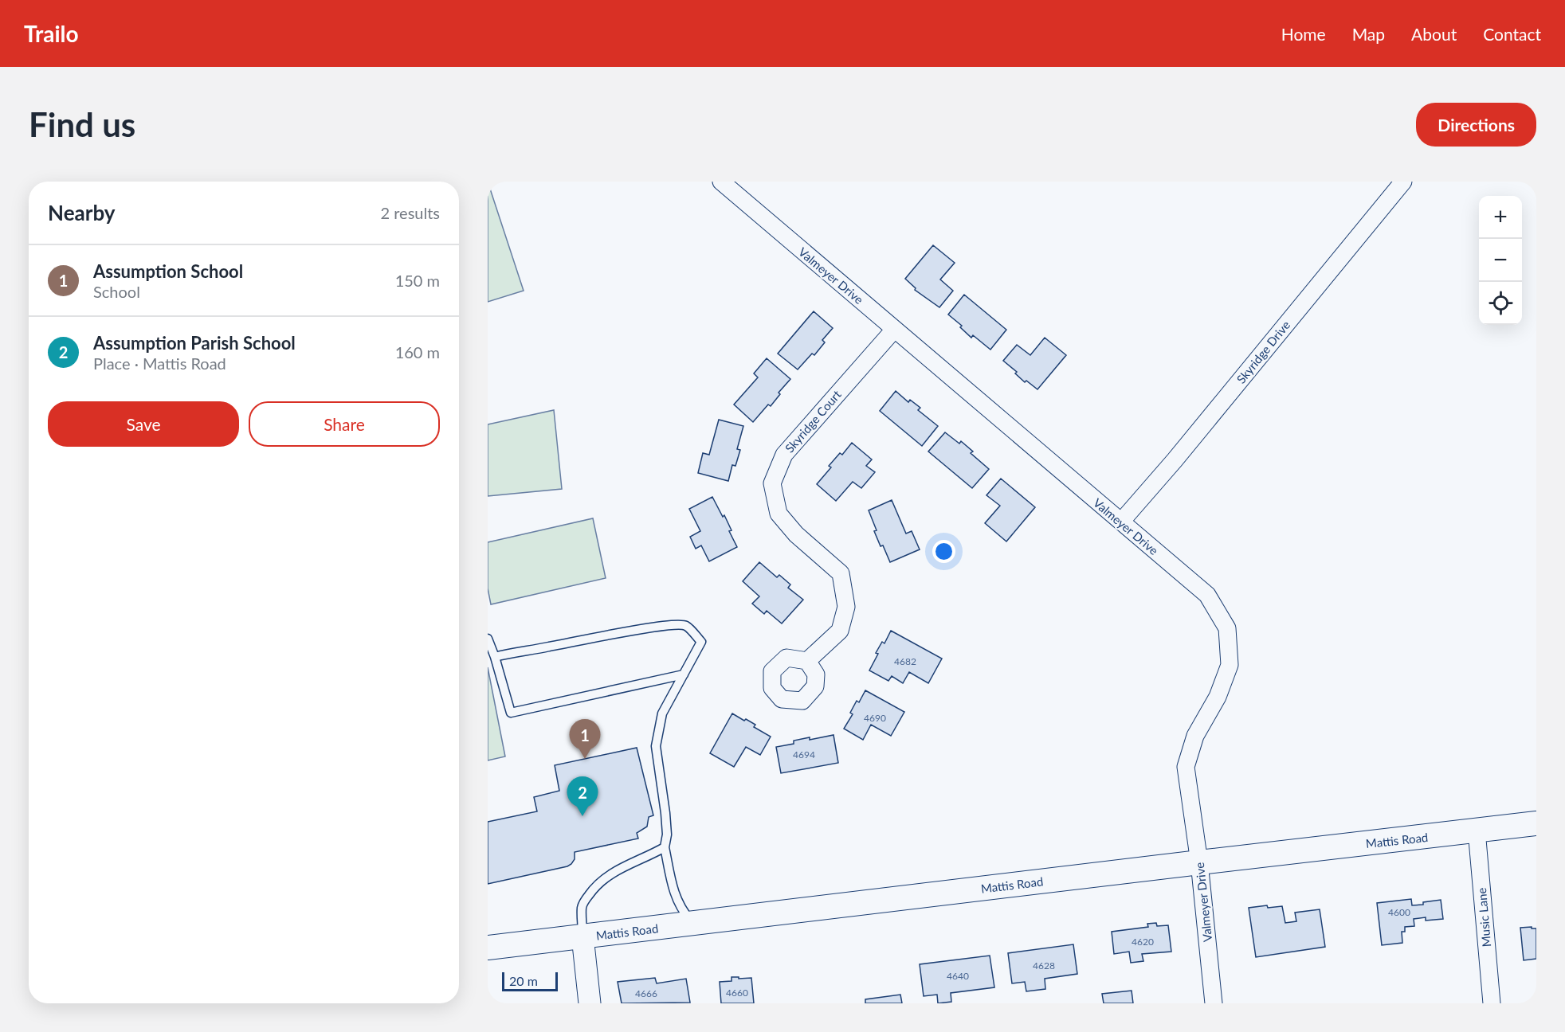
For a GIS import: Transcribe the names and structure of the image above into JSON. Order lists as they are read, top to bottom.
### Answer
{
  "streets": {
    "main road": ["Mattis Road"],
    "street": [
      "Valmeyer Drive",
      "Skyridge Drive",
      "Skyridge Court",
      "Music Lane"
    ]
  },
  "crossings": [
    ["Valmeyer Drive", "Skyridge Drive"],
    ["Valmeyer Drive", "Skyridge Court"],
    ["Valmeyer Drive", "Mattis Road"],
    ["Mattis Road", "Music Lane"]
  ],
  "house_numbers": [
    "4682",
    "4690",
    "4694",
    "4600",
    "4620",
    "4628",
    "4640",
    "4660",
    "4666"
  ],
  "scale_bar": "20 m",
  "page": {
    "header": "Trailo",
    "nav": [
      "Home",
      "Map",
      "About",
      "Contact"
    ],
    "buttons": [
      "Directions",
      ["Save", "Share"]
    ],
    "title": "Find us",
    "heading": ["Nearby", "2 results"],
    "map_buttons": ["+", "−"],
    "list": [
      {
        "mark": "1",
        "name": "Assumption School",
        "note": "School",
        "value": "150 m"
      },
      {
        "mark": "2",
        "name": "Assumption Parish School",
        "note": "Place · Mattis Road",
        "value": "160 m"
      }
    ],
    "pins": ["1", "2"],
    "scale": "20 m"
  }
}
